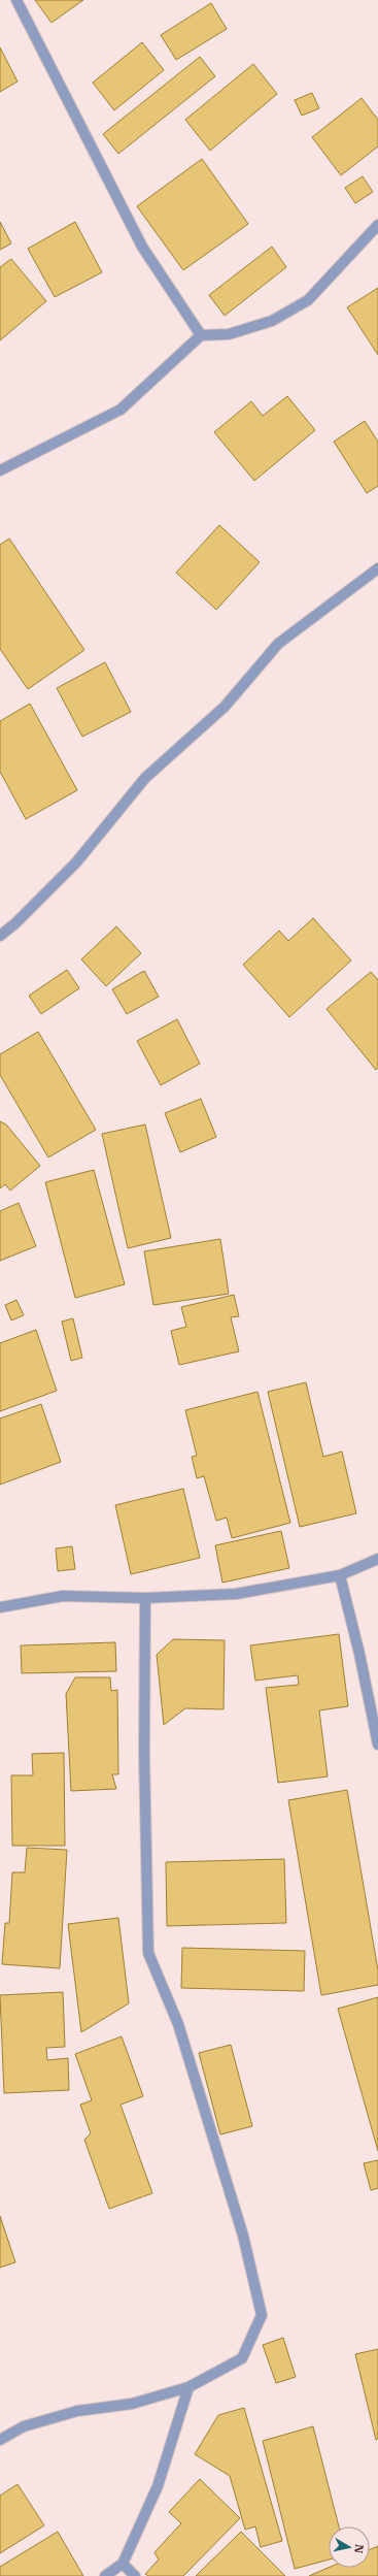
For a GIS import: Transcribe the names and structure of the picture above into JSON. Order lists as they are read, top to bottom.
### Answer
{
  "north": "right"
}
